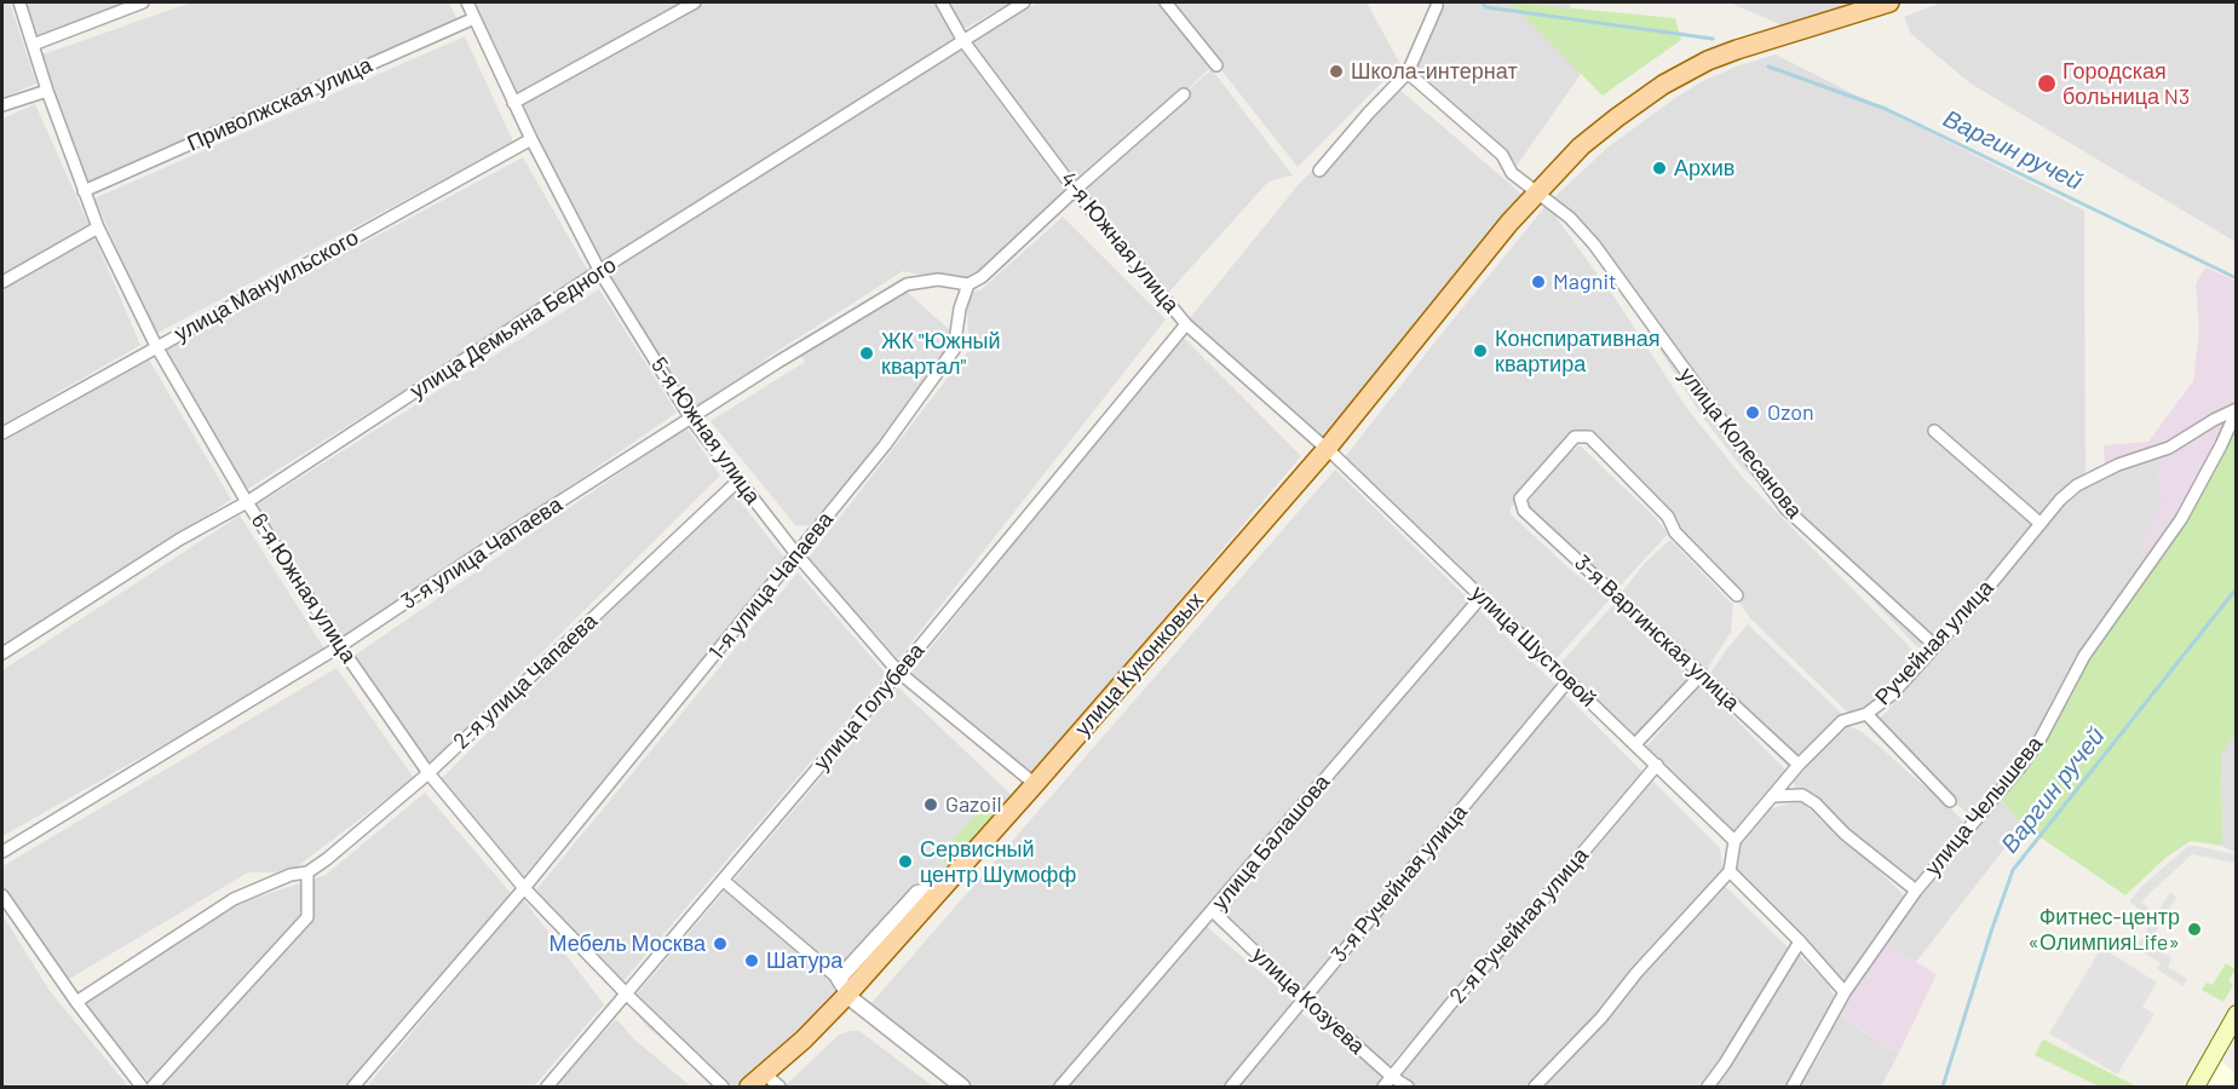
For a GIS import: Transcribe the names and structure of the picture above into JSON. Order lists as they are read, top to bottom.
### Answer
{
  "streets": {
    "main road": ["улица Куконковых"],
    "street": [
      "Приволжская улица",
      "4-я Южная улица",
      "улица Мануильского",
      "улица Демьяна Бедного",
      "5-я Южная улица",
      "улица Колесанова",
      "3-я улица Чапаева",
      "1-я улица Чапаева",
      "6-я Южная улица",
      "3-я Варгинская улица",
      "Ручейная улица",
      "улица Шустовой",
      "2-я улица Чапаева",
      "улица Голубева",
      "улица Челышева",
      "улица Балашова",
      "3-я Ручейная улица",
      "2-я Ручейная улица",
      "улица Козуева"
    ]
  },
  "crossings": [
    ["Приволжская улица", "5-я Южная улица"],
    ["Приволжская улица", "6-я Южная улица"],
    ["4-я Южная улица", "улица Демьяна Бедного"],
    ["4-я Южная улица", "улица Шустовой"],
    ["4-я Южная улица", "улица Куконковых"],
    ["4-я Южная улица", "улица Голубева"],
    ["улица Мануильского", "5-я Южная улица"],
    ["улица Мануильского", "6-я Южная улица"],
    ["улица Демьяна Бедного", "5-я Южная улица"],
    ["улица Демьяна Бедного", "6-я Южная улица"],
    ["5-я Южная улица", "3-я улица Чапаева"],
    ["5-я Южная улица", "1-я улица Чапаева"],
    ["5-я Южная улица", "улица Куконковых"],
    ["5-я Южная улица", "2-я улица Чапаева"],
    ["5-я Южная улица", "улица Голубева"],
    ["улица Колесанова", "Ручейная улица"],
    ["улица Колесанова", "улица Куконковых"],
    ["3-я улица Чапаева", "1-я улица Чапаева"],
    ["3-я улица Чапаева", "6-я Южная улица"],
    ["1-я улица Чапаева", "6-я Южная улица"],
    ["6-я Южная улица", "2-я улица Чапаева"],
    ["6-я Южная улица", "улица Голубева"],
    ["3-я Варгинская улица", "Ручейная улица"],
    ["Ручейная улица", "улица Шустовой"],
    ["Ручейная улица", "улица Челышева"],
    ["улица Шустовой", "улица Куконковых"],
    ["улица Шустовой", "улица Балашова"],
    ["улица Шустовой", "3-я Ручейная улица"],
    ["улица Шустовой", "2-я Ручейная улица"],
    ["улица Балашова", "улица Козуева"],
    ["3-я Ручейная улица", "улица Козуева"],
    ["2-я Ручейная улица", "улица Козуева"]
  ],
  "water": ["Варгин ручей"],
  "places": [
    "Школа-интернат",
    "Городская больница N3",
    "Архив",
    "Magnit",
    "Конспиративная квартира",
    "ЖК \"Южный квартал\"",
    "Ozon",
    "Gazoil",
    "Сервисный центр Шумофф",
    "Фитнес-центр «ОлимпияLife»",
    "Мебель Москва",
    "Шатура"
  ]
}
